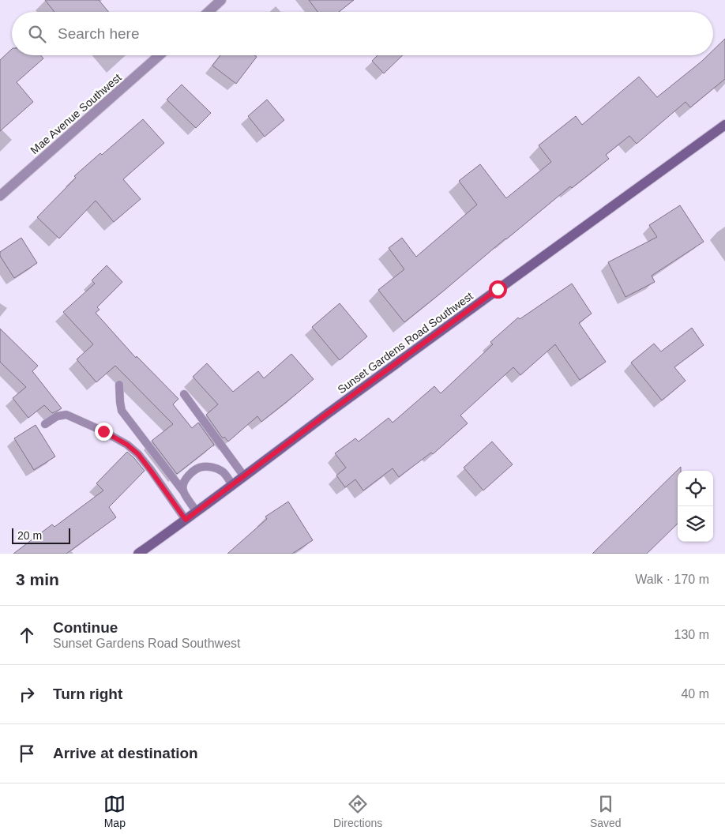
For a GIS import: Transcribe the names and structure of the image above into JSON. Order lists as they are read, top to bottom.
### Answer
{
  "streets": {
    "street": ["Mae Avenue Southwest", "Sunset Gardens Road Southwest"]
  },
  "scale_bar": "20 m",
  "page": {
    "search": "Search here",
    "scale": "20 m",
    "heading": ["3 min", "Walk · 170 m"],
    "list": [
      ["Continue", "Sunset Gardens Road Southwest", "130 m"],
      ["Turn right", "40 m"],
      "Arrive at destination"
    ],
    "nav": ["Map", "Directions", "Saved"]
  }
}
